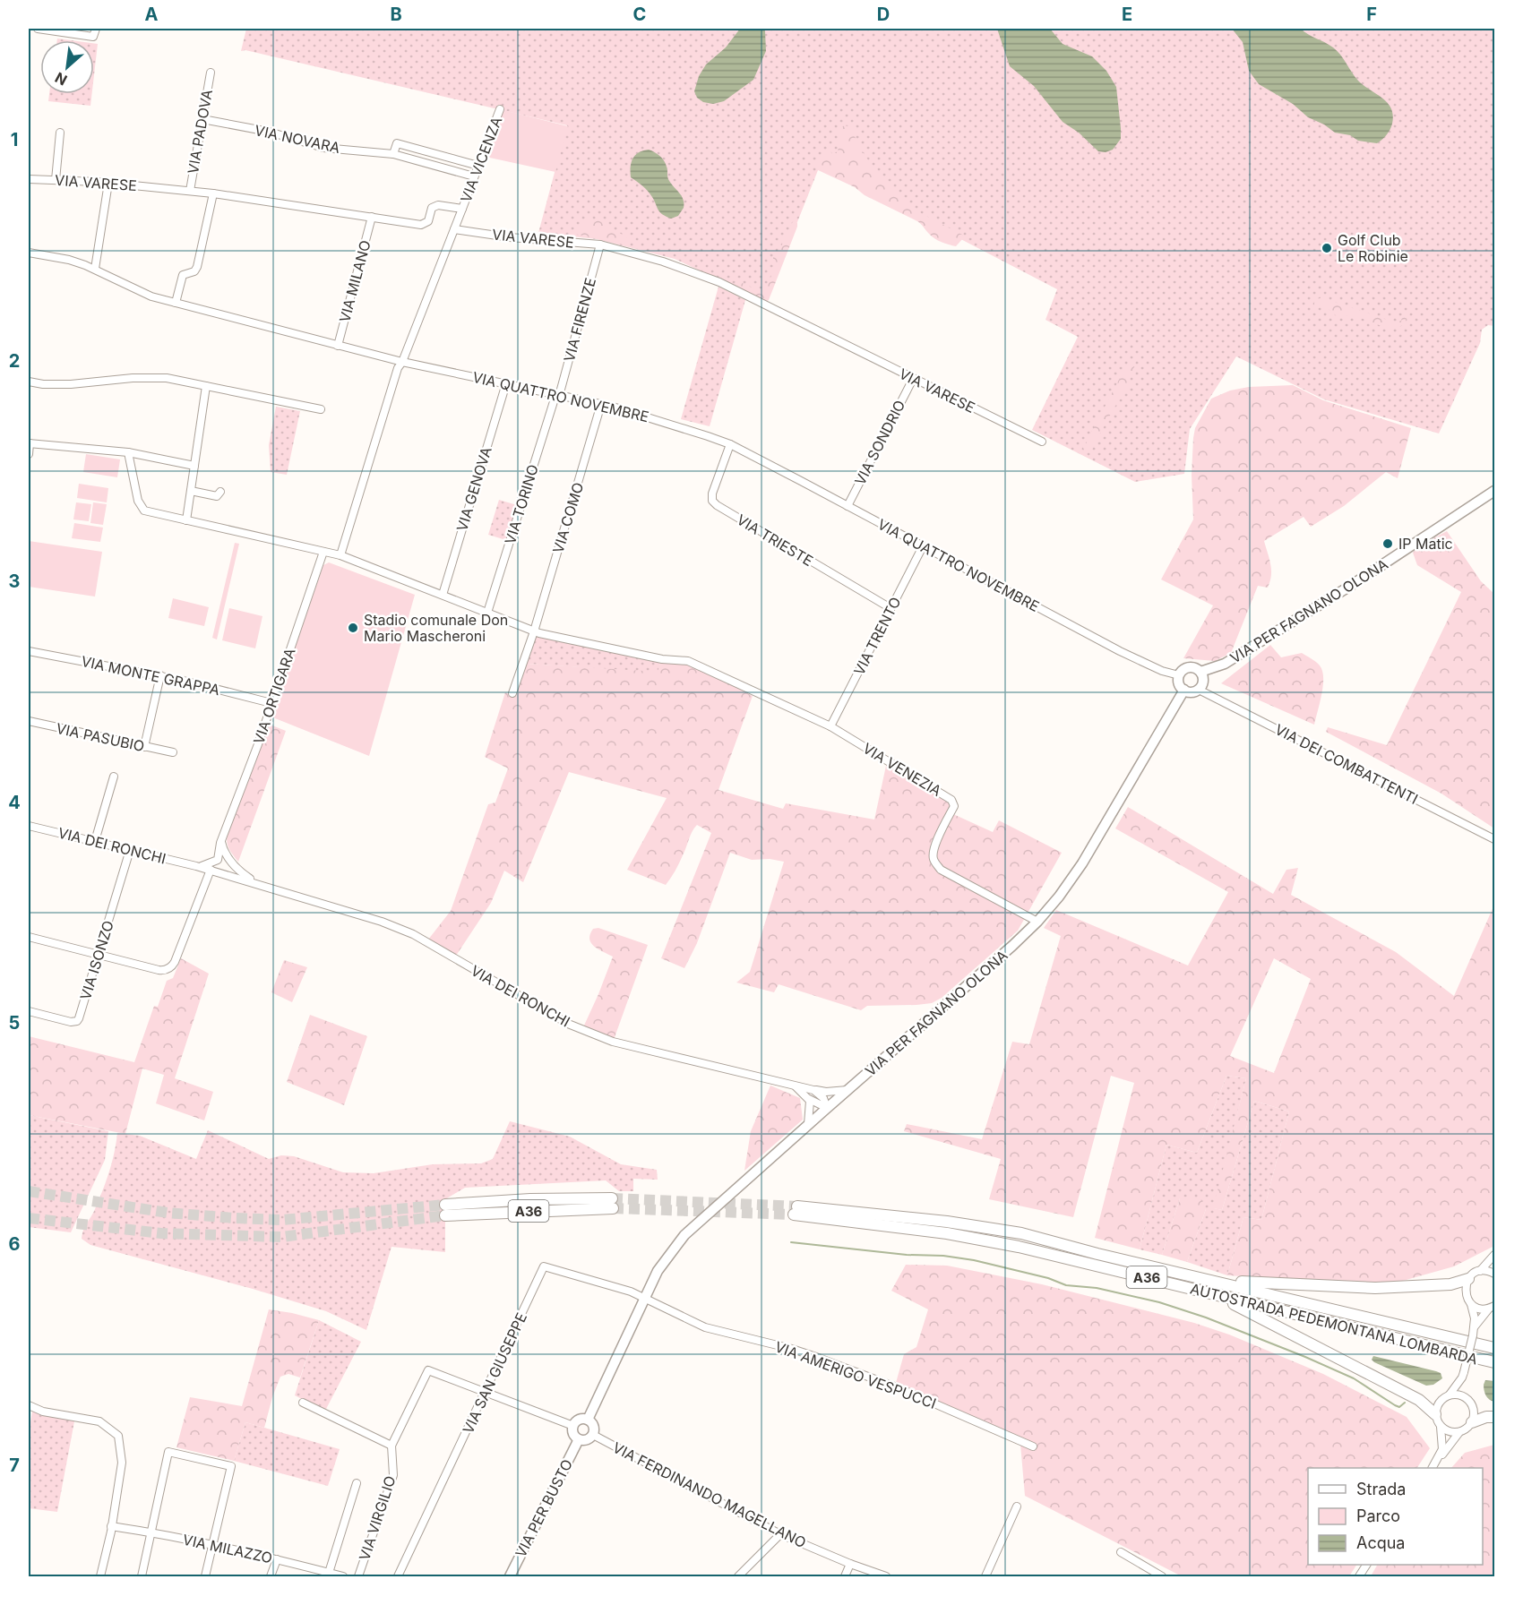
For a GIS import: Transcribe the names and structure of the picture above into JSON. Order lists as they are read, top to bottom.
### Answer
{
  "streets": {
    "highway": ["A36", "AUTOSTRADA PEDEMONTANA LOMBARDA"],
    "main road": ["VIA PER FAGNANO OLONA", "VIA PER BUSTO"],
    "street": [
      "VIA PADOVA",
      "VIA NOVARA",
      "VIA VICENZA",
      "VIA VARESE",
      "VIA MILANO",
      "VIA FIRENZE",
      "VIA QUATTRO NOVEMBRE",
      "VIA SONDRIO",
      "VIA GENOVA",
      "VIA TORINO",
      "VIA COMO",
      "VIA TRIESTE",
      "VIA TRENTO",
      "VIA MONTE GRAPPA",
      "VIA ORTIGARA",
      "VIA PASUBIO",
      "VIA DEI COMBATTENTI",
      "VIA VENEZIA",
      "VIA DEI RONCHI",
      "VIA ISONZO",
      "VIA SAN GIUSEPPE",
      "VIA AMERIGO VESPUCCI",
      "VIA FERDINANDO MAGELLANO",
      "VIA VIRGILIO",
      "VIA MILAZZO"
    ]
  },
  "crossings": [
    ["VIA PADOVA", "VIA NOVARA"],
    ["VIA PADOVA", "VIA VARESE"],
    ["VIA NOVARA", "VIA VICENZA"],
    ["VIA VICENZA", "VIA VARESE"],
    ["VIA VARESE", "VIA MILANO"],
    ["VIA VARESE", "VIA FIRENZE"],
    ["VIA VARESE", "VIA SONDRIO"],
    ["VIA MILANO", "VIA QUATTRO NOVEMBRE"],
    ["VIA FIRENZE", "VIA QUATTRO NOVEMBRE"],
    ["VIA FIRENZE", "VIA TORINO"],
    ["VIA QUATTRO NOVEMBRE", "VIA SONDRIO"],
    ["VIA QUATTRO NOVEMBRE", "VIA GENOVA"],
    ["VIA QUATTRO NOVEMBRE", "VIA TORINO"],
    ["VIA QUATTRO NOVEMBRE", "VIA COMO"],
    ["VIA QUATTRO NOVEMBRE", "VIA TRIESTE"],
    ["VIA QUATTRO NOVEMBRE", "VIA PER FAGNANO OLONA"],
    ["VIA QUATTRO NOVEMBRE", "VIA TRENTO"],
    ["VIA QUATTRO NOVEMBRE", "VIA DEI COMBATTENTI"],
    ["VIA TRIESTE", "VIA TRENTO"],
    ["VIA PER FAGNANO OLONA", "VIA DEI COMBATTENTI"],
    ["VIA PER FAGNANO OLONA", "VIA VENEZIA"],
    ["VIA PER FAGNANO OLONA", "VIA DEI RONCHI"],
    ["VIA PER FAGNANO OLONA", "VIA SAN GIUSEPPE"],
    ["VIA PER FAGNANO OLONA", "VIA AMERIGO VESPUCCI"],
    ["VIA TRENTO", "VIA VENEZIA"],
    ["VIA MONTE GRAPPA", "VIA ORTIGARA"],
    ["VIA ORTIGARA", "VIA DEI RONCHI"],
    ["VIA DEI RONCHI", "VIA ISONZO"],
    ["VIA SAN GIUSEPPE", "VIA AMERIGO VESPUCCI"],
    ["VIA SAN GIUSEPPE", "VIA VIRGILIO"],
    ["VIA FERDINANDO MAGELLANO", "VIA PER BUSTO"]
  ],
  "places": ["Golf Club Le Robinie", "IP Matic", "Stadio comunale Don Mario Mascheroni"],
  "legend": ["Strada", "Parco", "Acqua"],
  "north": "bottom left",
  "grid": {
    "columns": [
      "A",
      "B",
      "C",
      "D",
      "E",
      "F"
    ],
    "rows": [
      "1",
      "2",
      "3",
      "4",
      "5",
      "6",
      "7"
    ]
  }
}
